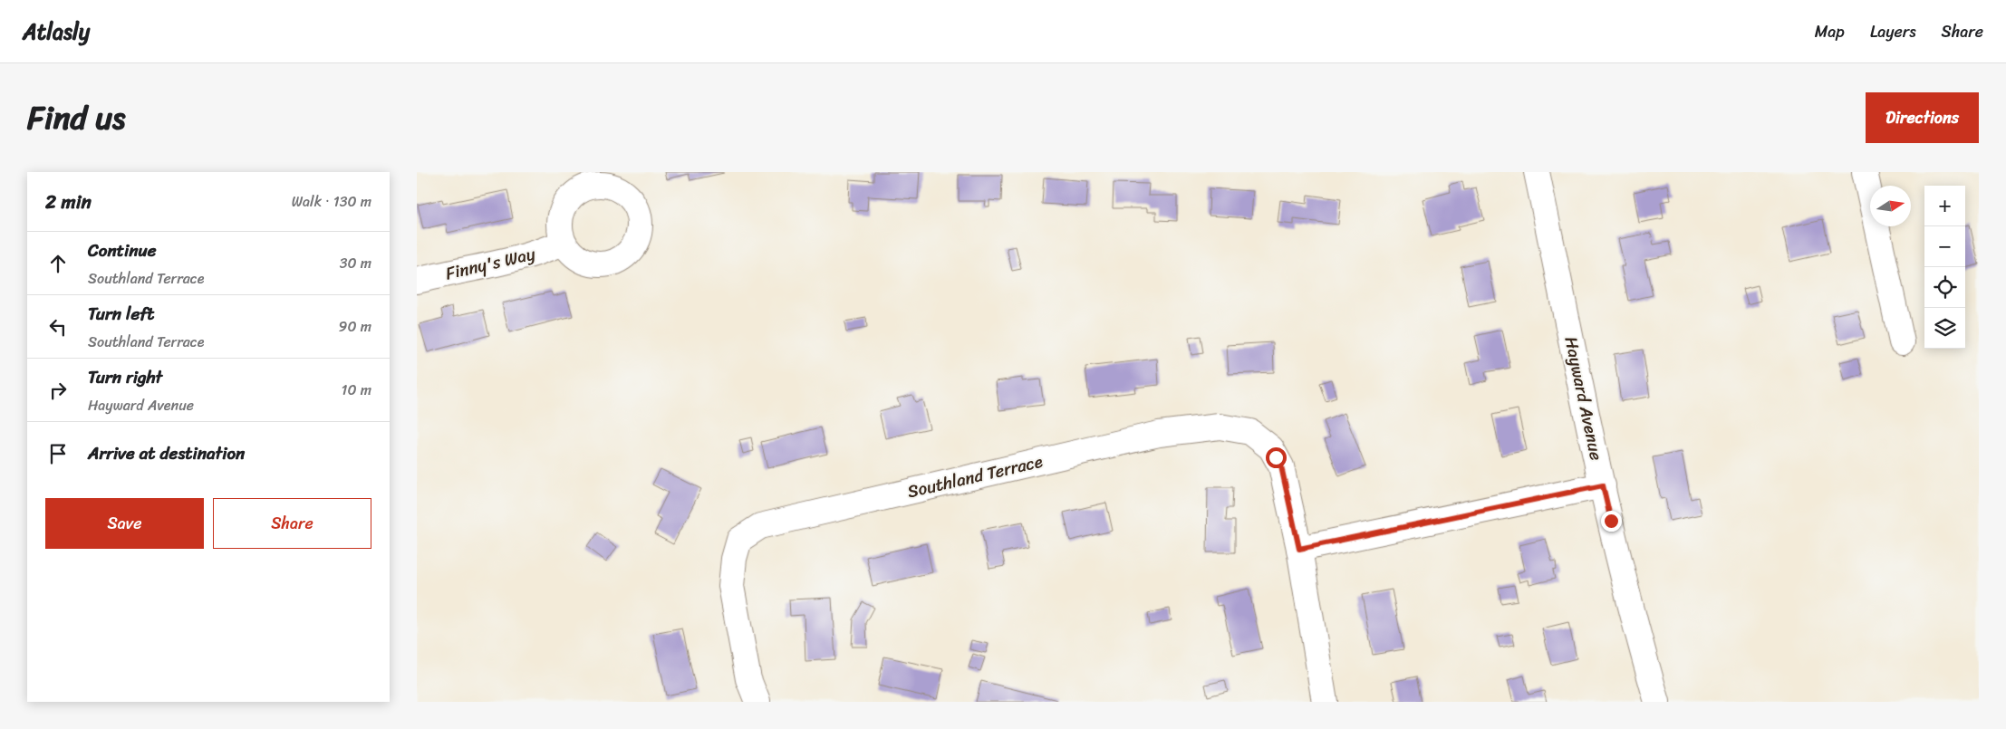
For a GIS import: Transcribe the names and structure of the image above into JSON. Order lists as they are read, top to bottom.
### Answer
{
  "streets": {
    "street": ["Finny's Way", "Hayward Avenue", "Southland Terrace"]
  },
  "north": "right",
  "page": {
    "header": "Atlasly",
    "nav": ["Map", "Layers", "Share"],
    "title": "Find us",
    "buttons": [
      "Directions",
      ["Save", "Share"]
    ],
    "heading": ["2 min", "Walk · 130 m"],
    "map_buttons": ["+", "−"],
    "list": [
      ["Continue", "Southland Terrace", "30 m"],
      ["Turn left", "Southland Terrace", "90 m"],
      ["Turn right", "Hayward Avenue", "10 m"],
      "Arrive at destination"
    ]
  }
}
